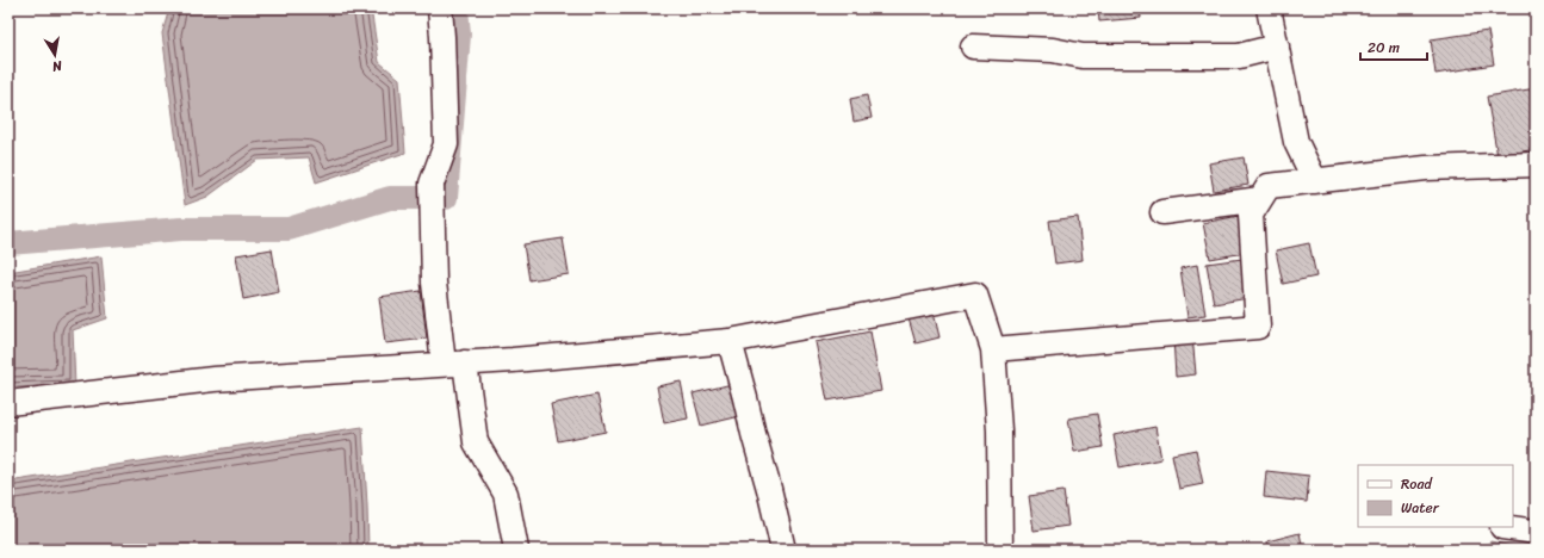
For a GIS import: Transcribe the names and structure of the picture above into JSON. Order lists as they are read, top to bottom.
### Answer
{
  "legend": ["Road", "Water"],
  "scale_bar": "20 m",
  "north": "bottom"
}
